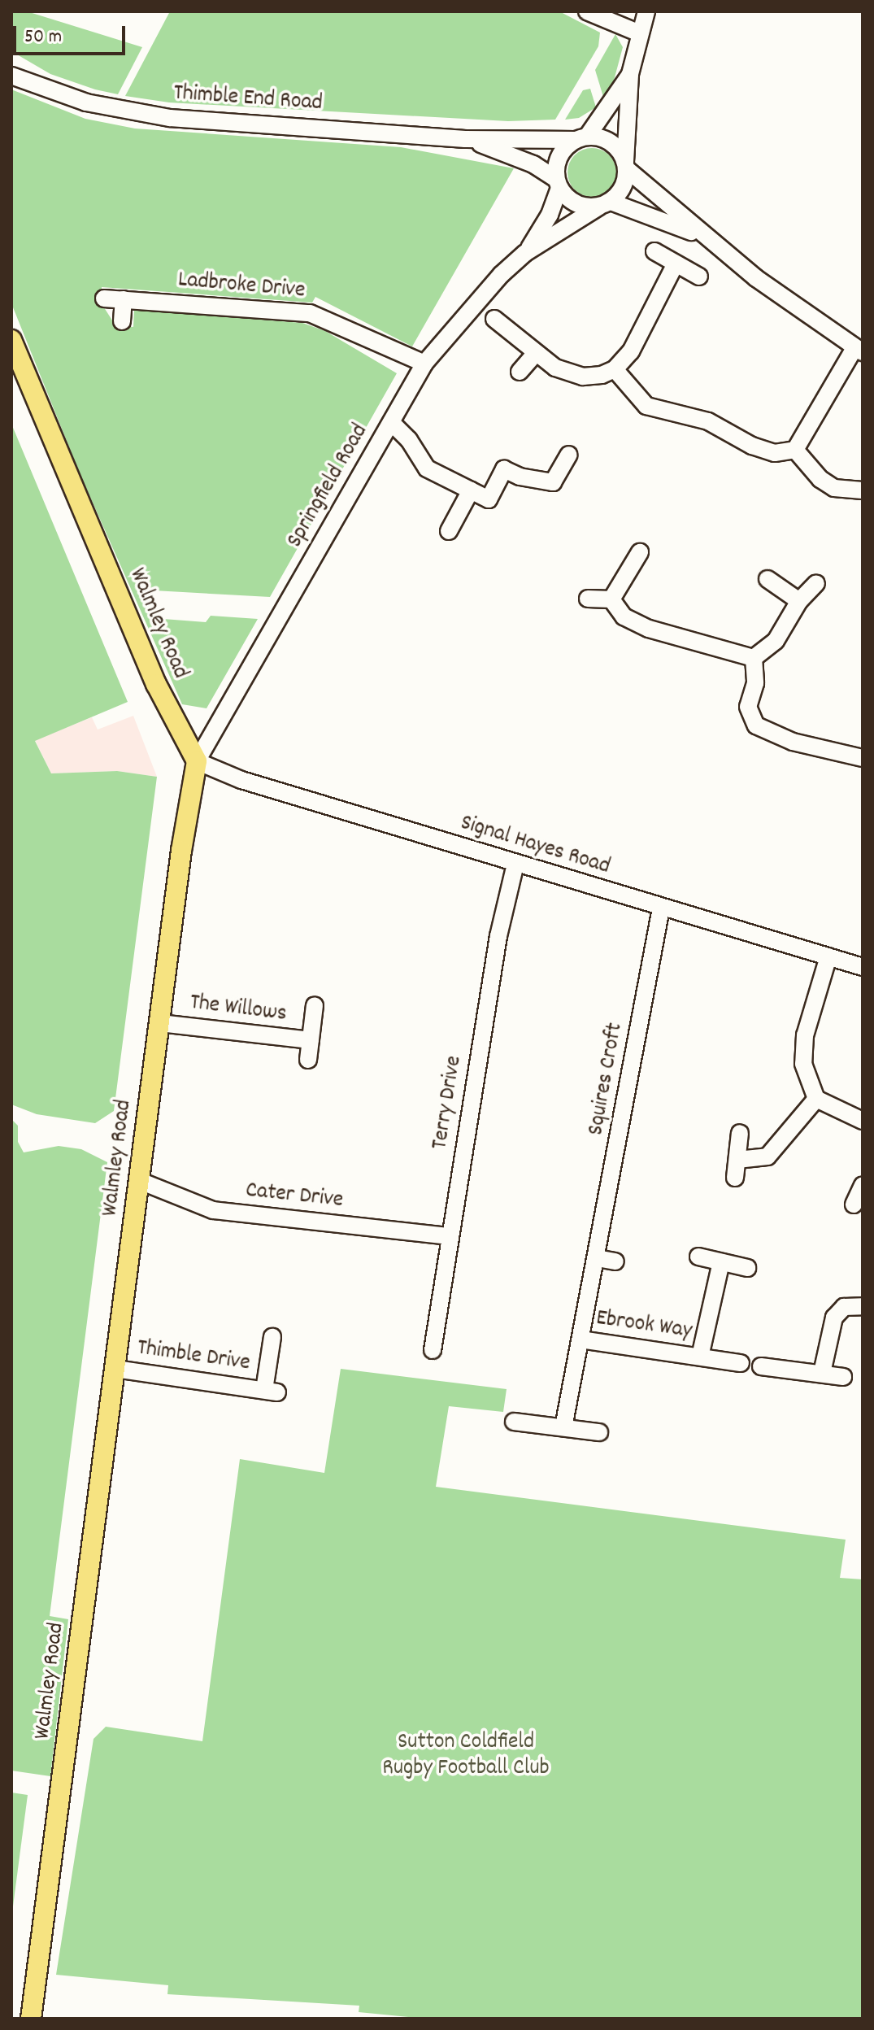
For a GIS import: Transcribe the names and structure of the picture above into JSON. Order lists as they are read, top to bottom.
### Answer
{
  "streets": {
    "main road": ["Walmley Road"],
    "street": [
      "Thimble End Road",
      "Ladbroke Drive",
      "Springfield Road",
      "Signal Hayes Road",
      "The Willows",
      "Squires Croft",
      "Terry Drive",
      "Cater Drive",
      "Ebrook Way",
      "Thimble Drive"
    ]
  },
  "crossings": [
    ["Thimble End Road", "Springfield Road"],
    ["Ladbroke Drive", "Springfield Road"],
    ["Springfield Road", "Walmley Road"],
    ["Springfield Road", "Signal Hayes Road"],
    ["Walmley Road", "Signal Hayes Road"],
    ["Walmley Road", "The Willows"],
    ["Walmley Road", "Cater Drive"],
    ["Walmley Road", "Thimble Drive"],
    ["Signal Hayes Road", "Squires Croft"],
    ["Signal Hayes Road", "Terry Drive"],
    ["Squires Croft", "Ebrook Way"],
    ["Terry Drive", "Cater Drive"]
  ],
  "parks": ["Sutton Coldfield Rugby Football Club"],
  "scale_bar": "50 m"
}
